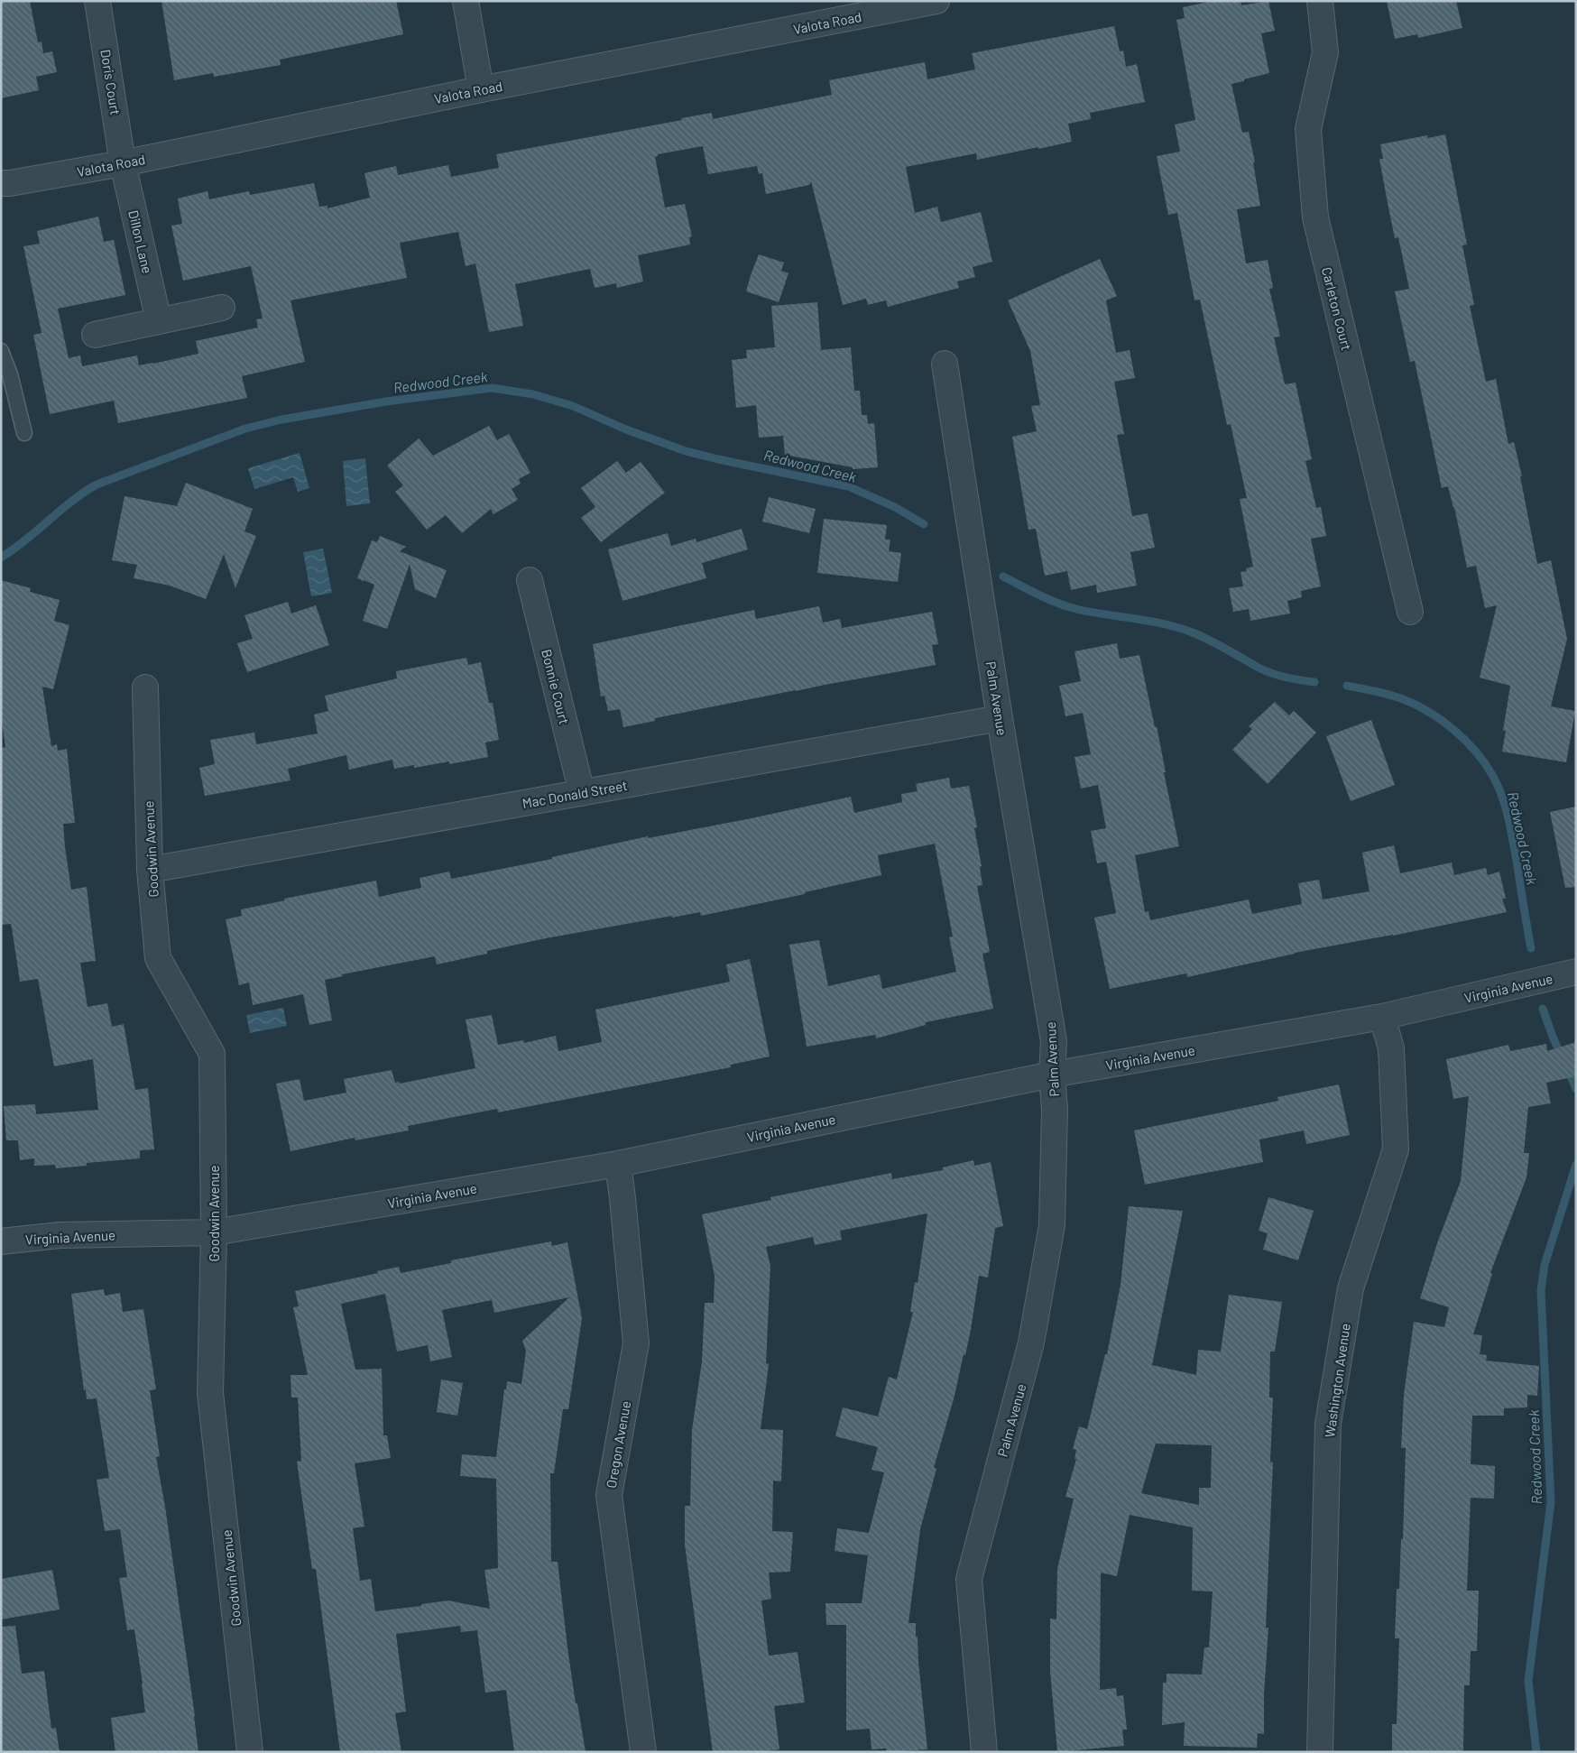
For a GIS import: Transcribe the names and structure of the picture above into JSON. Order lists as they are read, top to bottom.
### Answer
{
  "streets": {
    "street": [
      "Valota Road",
      "Doris Court",
      "Dillon Lane",
      "Carleton Court",
      "Bonnie Court",
      "Palm Avenue",
      "Mac Donald Street",
      "Goodwin Avenue",
      "Virginia Avenue",
      "Washington Avenue",
      "Oregon Avenue"
    ]
  },
  "crossings": [
    ["Valota Road", "Doris Court"],
    ["Valota Road", "Dillon Lane"],
    ["Doris Court", "Dillon Lane"],
    ["Bonnie Court", "Mac Donald Street"],
    ["Palm Avenue", "Mac Donald Street"],
    ["Palm Avenue", "Virginia Avenue"],
    ["Mac Donald Street", "Goodwin Avenue"],
    ["Goodwin Avenue", "Virginia Avenue"],
    ["Virginia Avenue", "Washington Avenue"],
    ["Virginia Avenue", "Oregon Avenue"]
  ],
  "water": ["Redwood Creek"]
}
